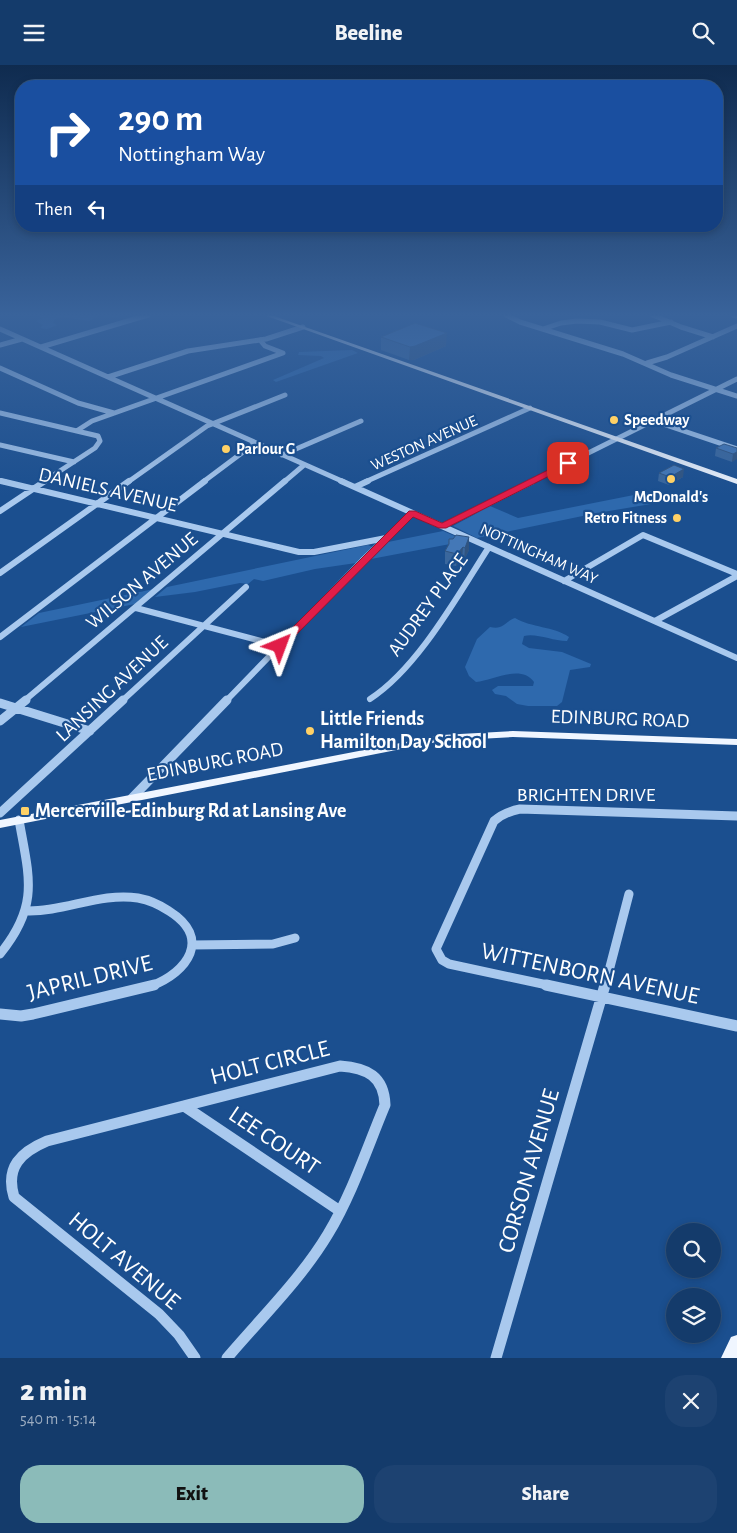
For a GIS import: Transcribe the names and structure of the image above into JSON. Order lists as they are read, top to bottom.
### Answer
{
  "streets": {
    "main road": ["EDINBURG ROAD"],
    "street": [
      "WESTON AVENUE",
      "DANIELS AVENUE",
      "NOTTINGHAM WAY",
      "WILSON AVENUE",
      "AUDREY PLACE",
      "LANSING AVENUE",
      "BRIGHTEN DRIVE",
      "WITTENBORN AVENUE",
      "JAPRIL DRIVE",
      "HOLT CIRCLE",
      "LEE COURT",
      "CORSON AVENUE",
      "HOLT AVENUE"
    ]
  },
  "crossings": [
    ["WESTON AVENUE", "NOTTINGHAM WAY"],
    ["DANIELS AVENUE", "WILSON AVENUE"],
    ["NOTTINGHAM WAY", "WILSON AVENUE"],
    ["NOTTINGHAM WAY", "AUDREY PLACE"],
    ["BRIGHTEN DRIVE", "WITTENBORN AVENUE"],
    ["WITTENBORN AVENUE", "CORSON AVENUE"],
    ["HOLT CIRCLE", "LEE COURT"],
    ["HOLT CIRCLE", "HOLT AVENUE"]
  ],
  "places": {
    "other": [
      "Speedway",
      "Parlour G",
      "McDonald's",
      "Retro Fitness",
      "Little Friends Hamilton Day School"
    ],
    "transit": ["Mercerville-Edinburg Rd at Lansing Ave"]
  },
  "page": {
    "header": "Beeline",
    "turn": ["290 m", "Nottingham Way"],
    "then": "Then",
    "heading": ["2 min", "540 m · 15:14"],
    "buttons": ["Exit", "Share"]
  }
}
